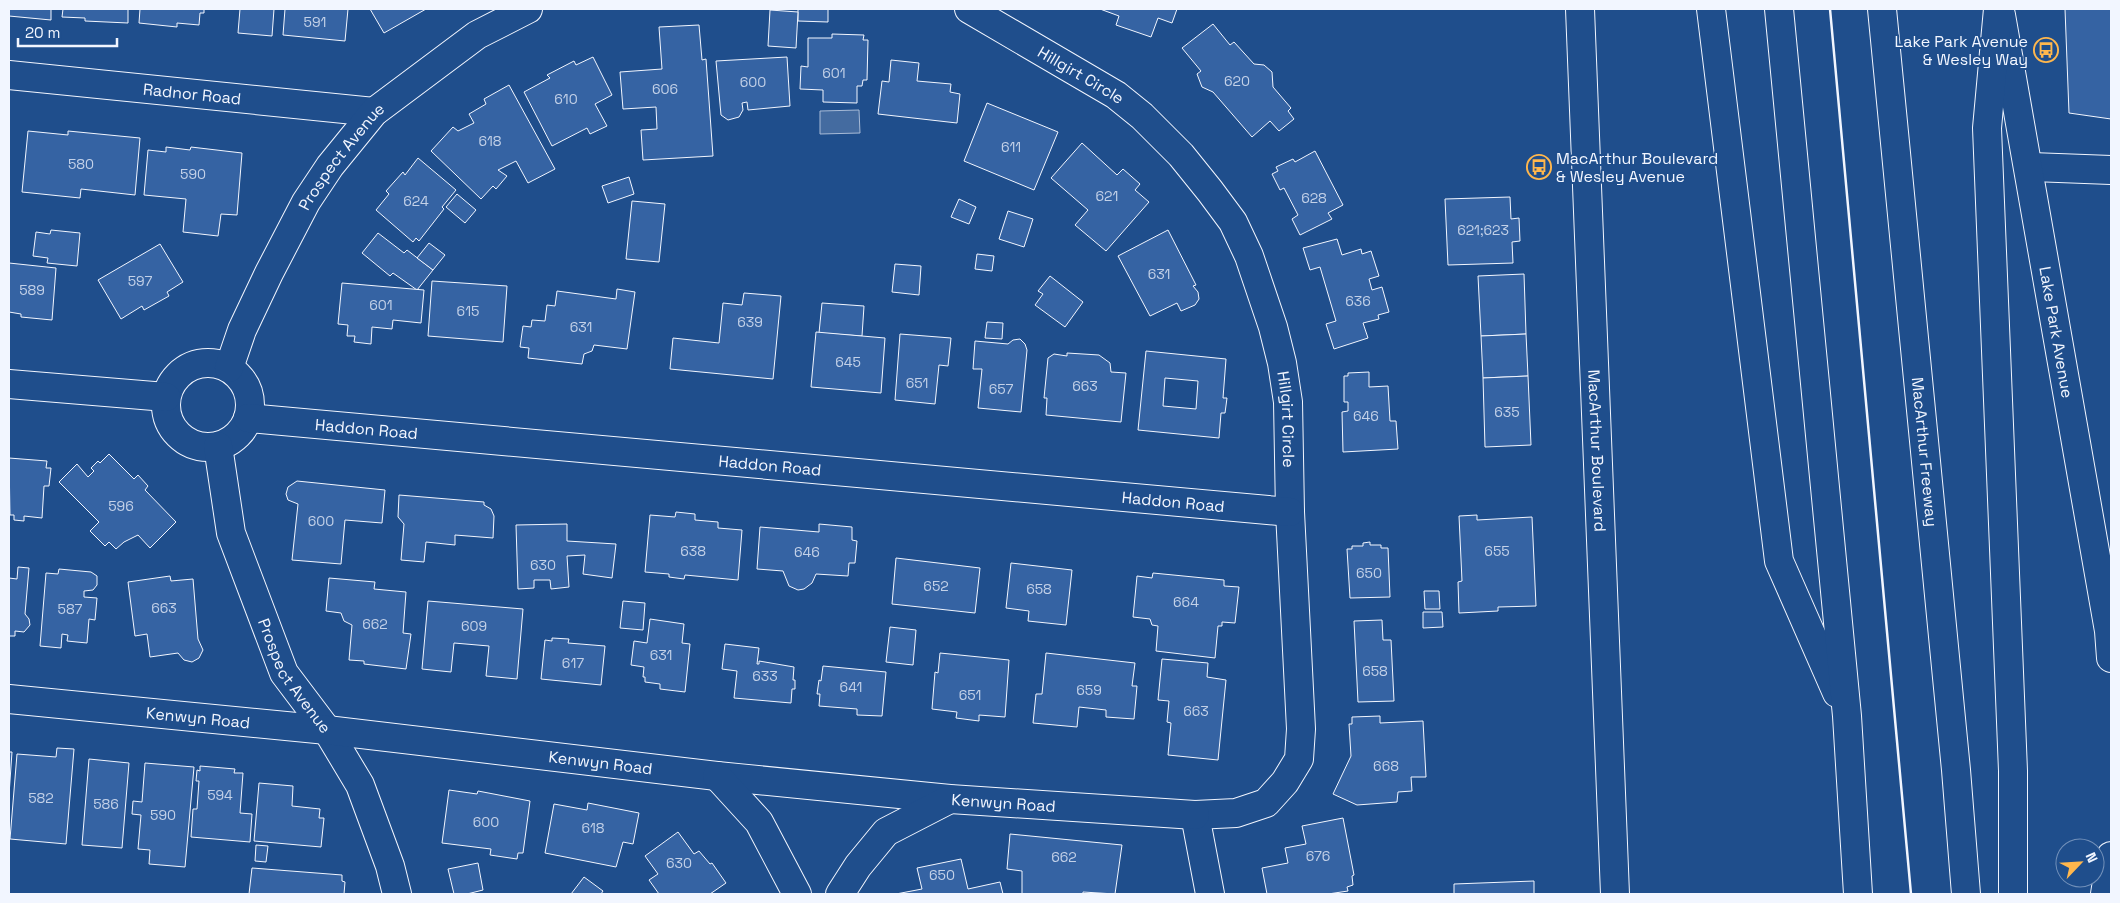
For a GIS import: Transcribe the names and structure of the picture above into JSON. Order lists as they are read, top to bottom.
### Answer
{
  "streets": {
    "main road": [
      "Hillgirt Circle",
      "Radnor Road",
      "Prospect Avenue",
      "Lake Park Avenue",
      "Haddon Road",
      "MacArthur Boulevard",
      "MacArthur Freeway",
      "Kenwyn Road"
    ]
  },
  "crossings": [
    ["Hillgirt Circle", "Haddon Road"],
    ["Hillgirt Circle", "Kenwyn Road"],
    ["Radnor Road", "Prospect Avenue"],
    ["Prospect Avenue", "Haddon Road"],
    ["Prospect Avenue", "Kenwyn Road"]
  ],
  "places": {
    "bus stop": ["Lake Park Avenue & Wesley Way", "MacArthur Boulevard & Wesley Avenue"]
  },
  "house_numbers": [
    "591",
    "601",
    "620",
    "600",
    "606",
    "610",
    "618",
    "611",
    "580",
    "590",
    "621",
    "628",
    "624",
    "621;623",
    "631",
    "597",
    "589",
    "636",
    "601",
    "615",
    "639",
    "631",
    "645",
    "651",
    "663",
    "657",
    "635",
    "646",
    "596",
    "600",
    "638",
    "655",
    "646",
    "630",
    "650",
    "652",
    "658",
    "664",
    "663",
    "587",
    "662",
    "609",
    "631",
    "617",
    "658",
    "633",
    "641",
    "659",
    "651",
    "663",
    "668",
    "594",
    "582",
    "586",
    "590",
    "600",
    "618",
    "676",
    "662",
    "630",
    "650"
  ],
  "scale_bar": "20 m",
  "north": "top right"
}
